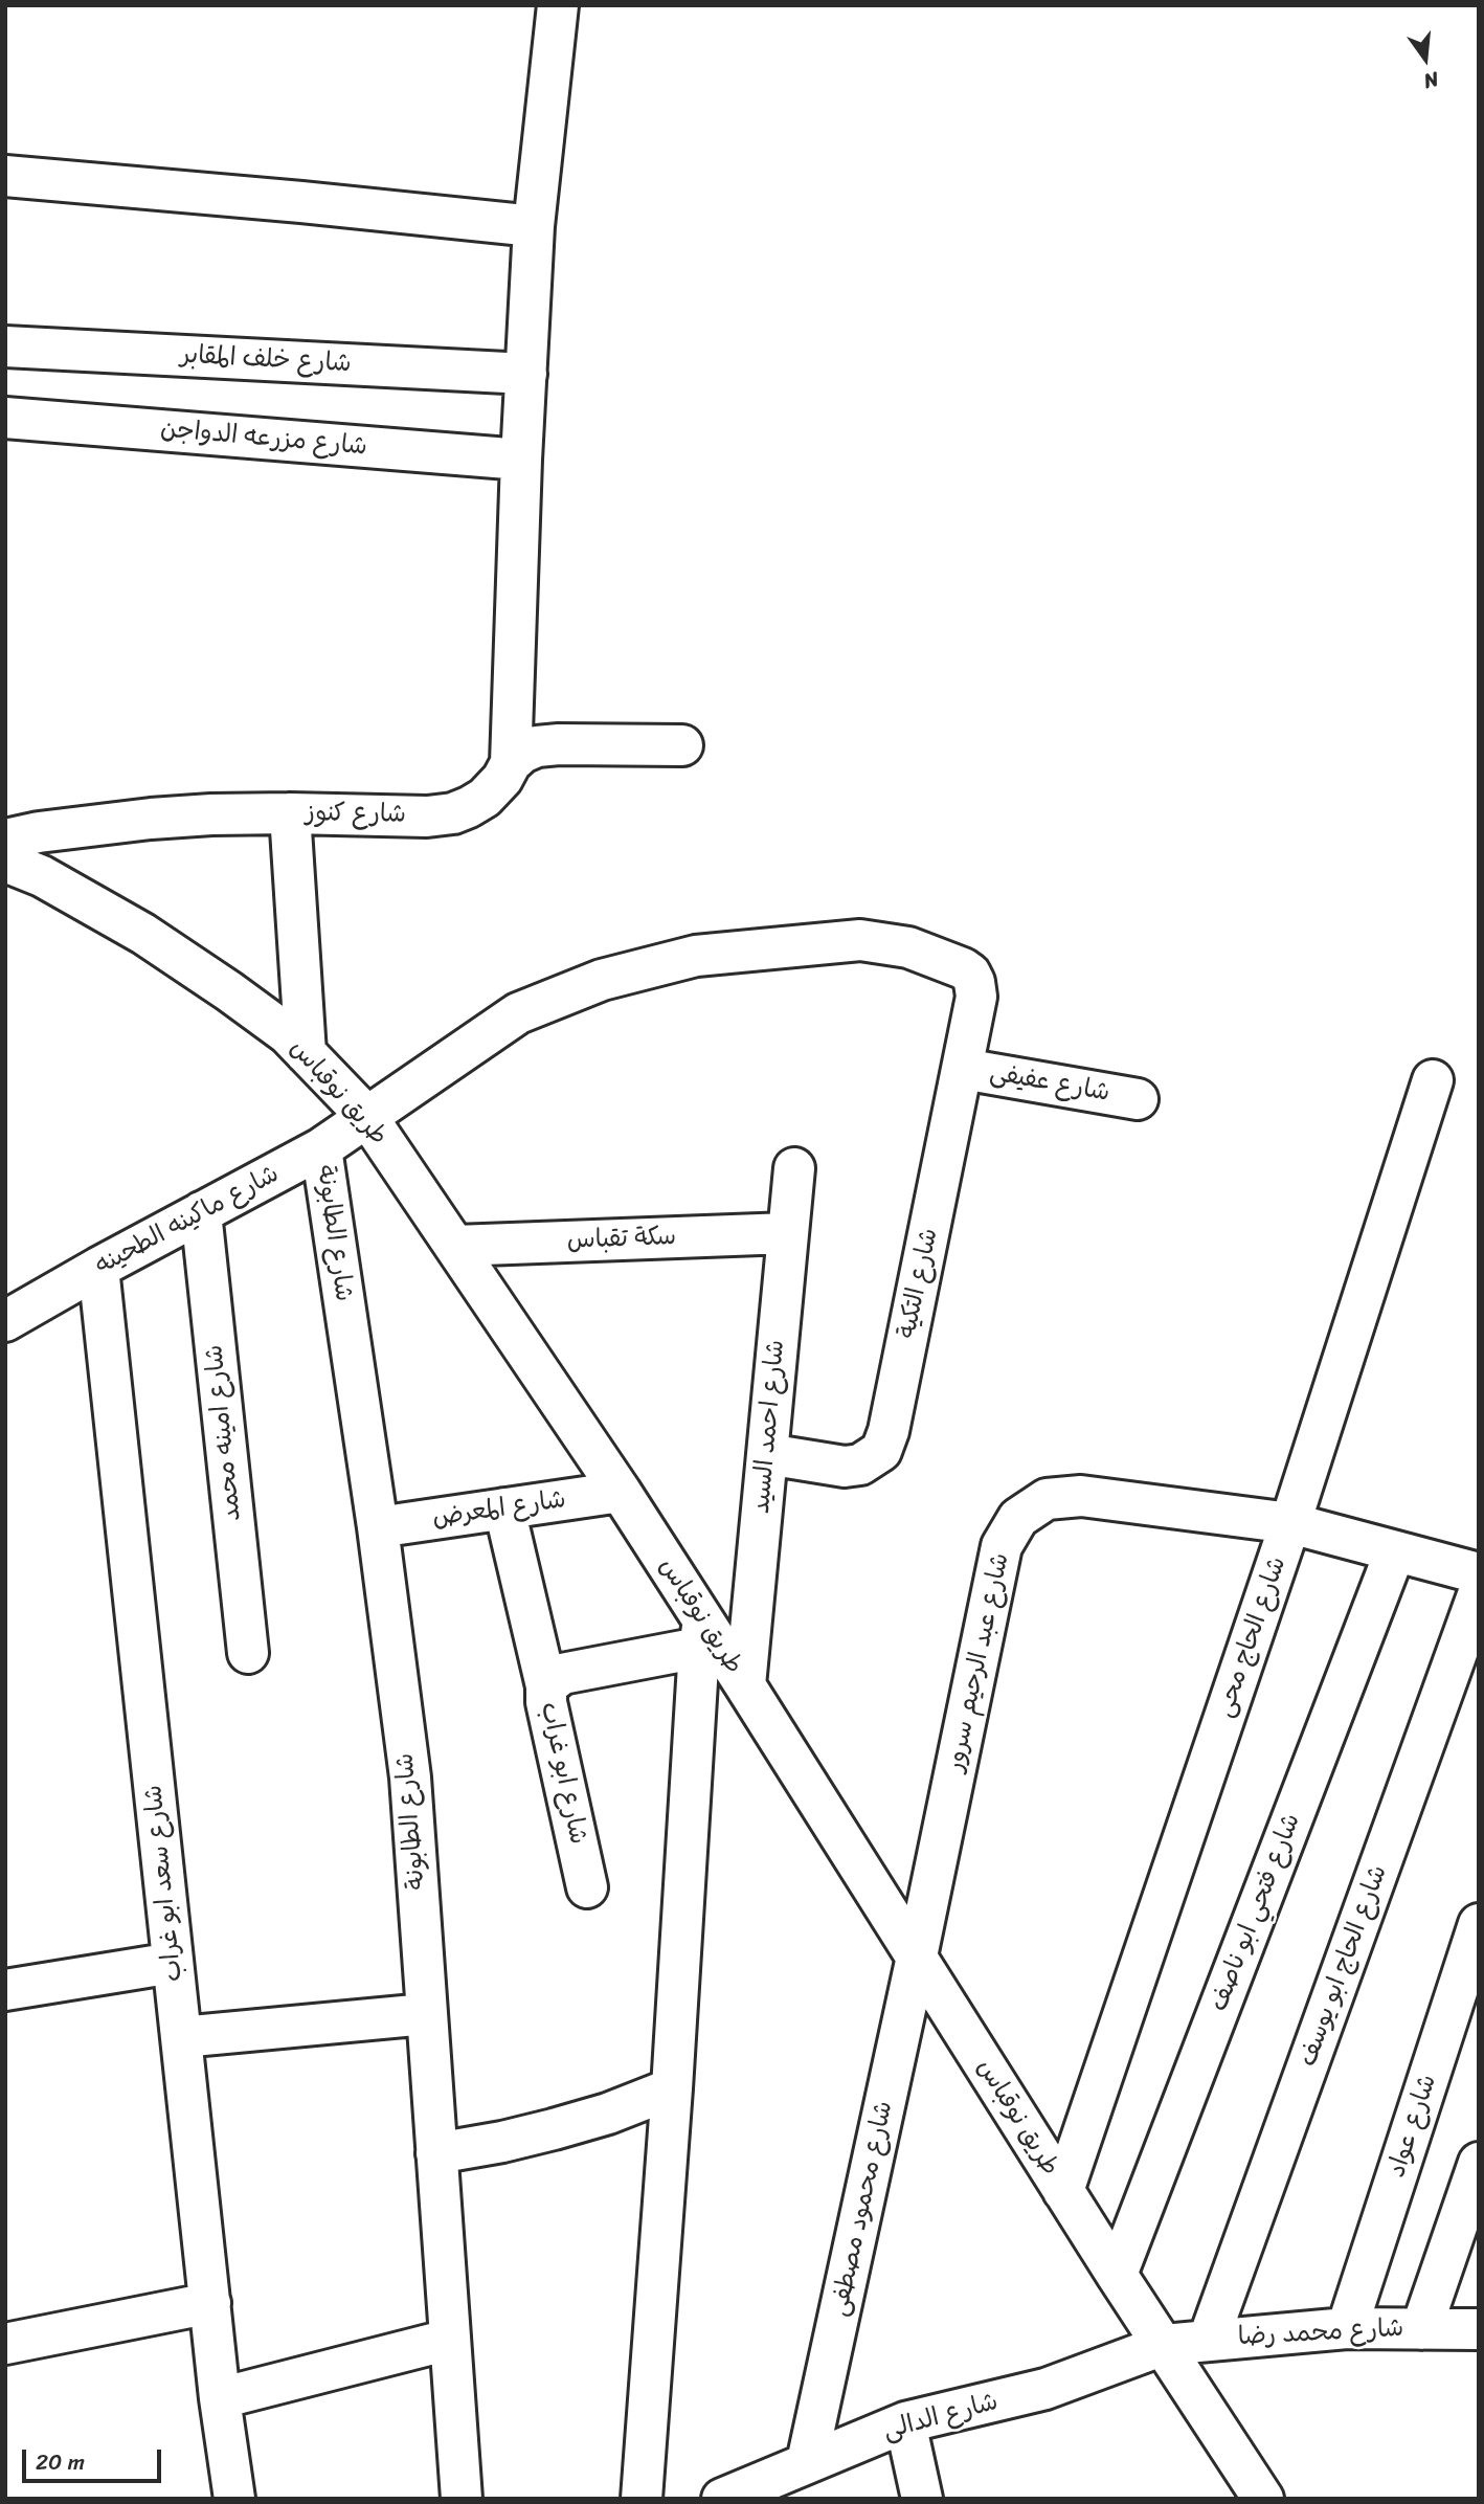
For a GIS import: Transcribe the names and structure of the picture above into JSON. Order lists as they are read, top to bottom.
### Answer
{
  "streets": {
    "street": [
      "شارع خلف المقابر",
      "شارع مزرعه الدواجن",
      "شارع كنوز",
      "شارع عفيفى",
      "طريق نوقباس",
      "شارع ماكينه الطحينه",
      "شارع الطابونة",
      "سكة تقباس",
      "شارع التكية",
      "شارع احمد السيد",
      "شارع امينه محمد",
      "شارع المعرض",
      "شارع الحاج محى",
      "شارع عبد الرحيم سرور",
      "شارع ابو غراب",
      "شارع سعد ابو غراب",
      "شارع فتحي ابو ناصف",
      "شارع الحاج ابو يوسف",
      "شارع عواد",
      "شارع محمود مصطفى",
      "شارع محمد رضا",
      "شارع الدالى"
    ]
  },
  "crossings": [
    ["شارع عفيفى", "شارع التكية"],
    ["طريق نوقباس", "شارع ماكينه الطحينه"],
    ["طريق نوقباس", "سكة تقباس"],
    ["طريق نوقباس", "شارع احمد السيد"],
    ["طريق نوقباس", "شارع المعرض"],
    ["طريق نوقباس", "شارع الحاج محى"],
    ["طريق نوقباس", "شارع عبد الرحيم سرور"],
    ["طريق نوقباس", "شارع ابو غراب"],
    ["طريق نوقباس", "شارع فتحي ابو ناصف"],
    ["طريق نوقباس", "شارع محمود مصطفى"],
    ["طريق نوقباس", "شارع محمد رضا"],
    ["طريق نوقباس", "شارع الدالى"],
    ["شارع ماكينه الطحينه", "شارع الطابونة"],
    ["شارع ماكينه الطحينه", "شارع التكية"],
    ["شارع ماكينه الطحينه", "شارع امينه محمد"],
    ["شارع ماكينه الطحينه", "شارع سعد ابو غراب"],
    ["شارع الطابونة", "شارع المعرض"],
    ["سكة تقباس", "شارع احمد السيد"],
    ["شارع التكية", "شارع احمد السيد"],
    ["شارع الحاج محى", "شارع عبد الرحيم سرور"],
    ["شارع عبد الرحيم سرور", "شارع محمود مصطفى"],
    ["شارع الحاج ابو يوسف", "شارع محمد رضا"],
    ["شارع عواد", "شارع محمد رضا"],
    ["شارع محمود مصطفى", "شارع الدالى"],
    ["شارع محمد رضا", "شارع الدالى"]
  ],
  "scale_bar": "20 m",
  "north": "bottom"
}
